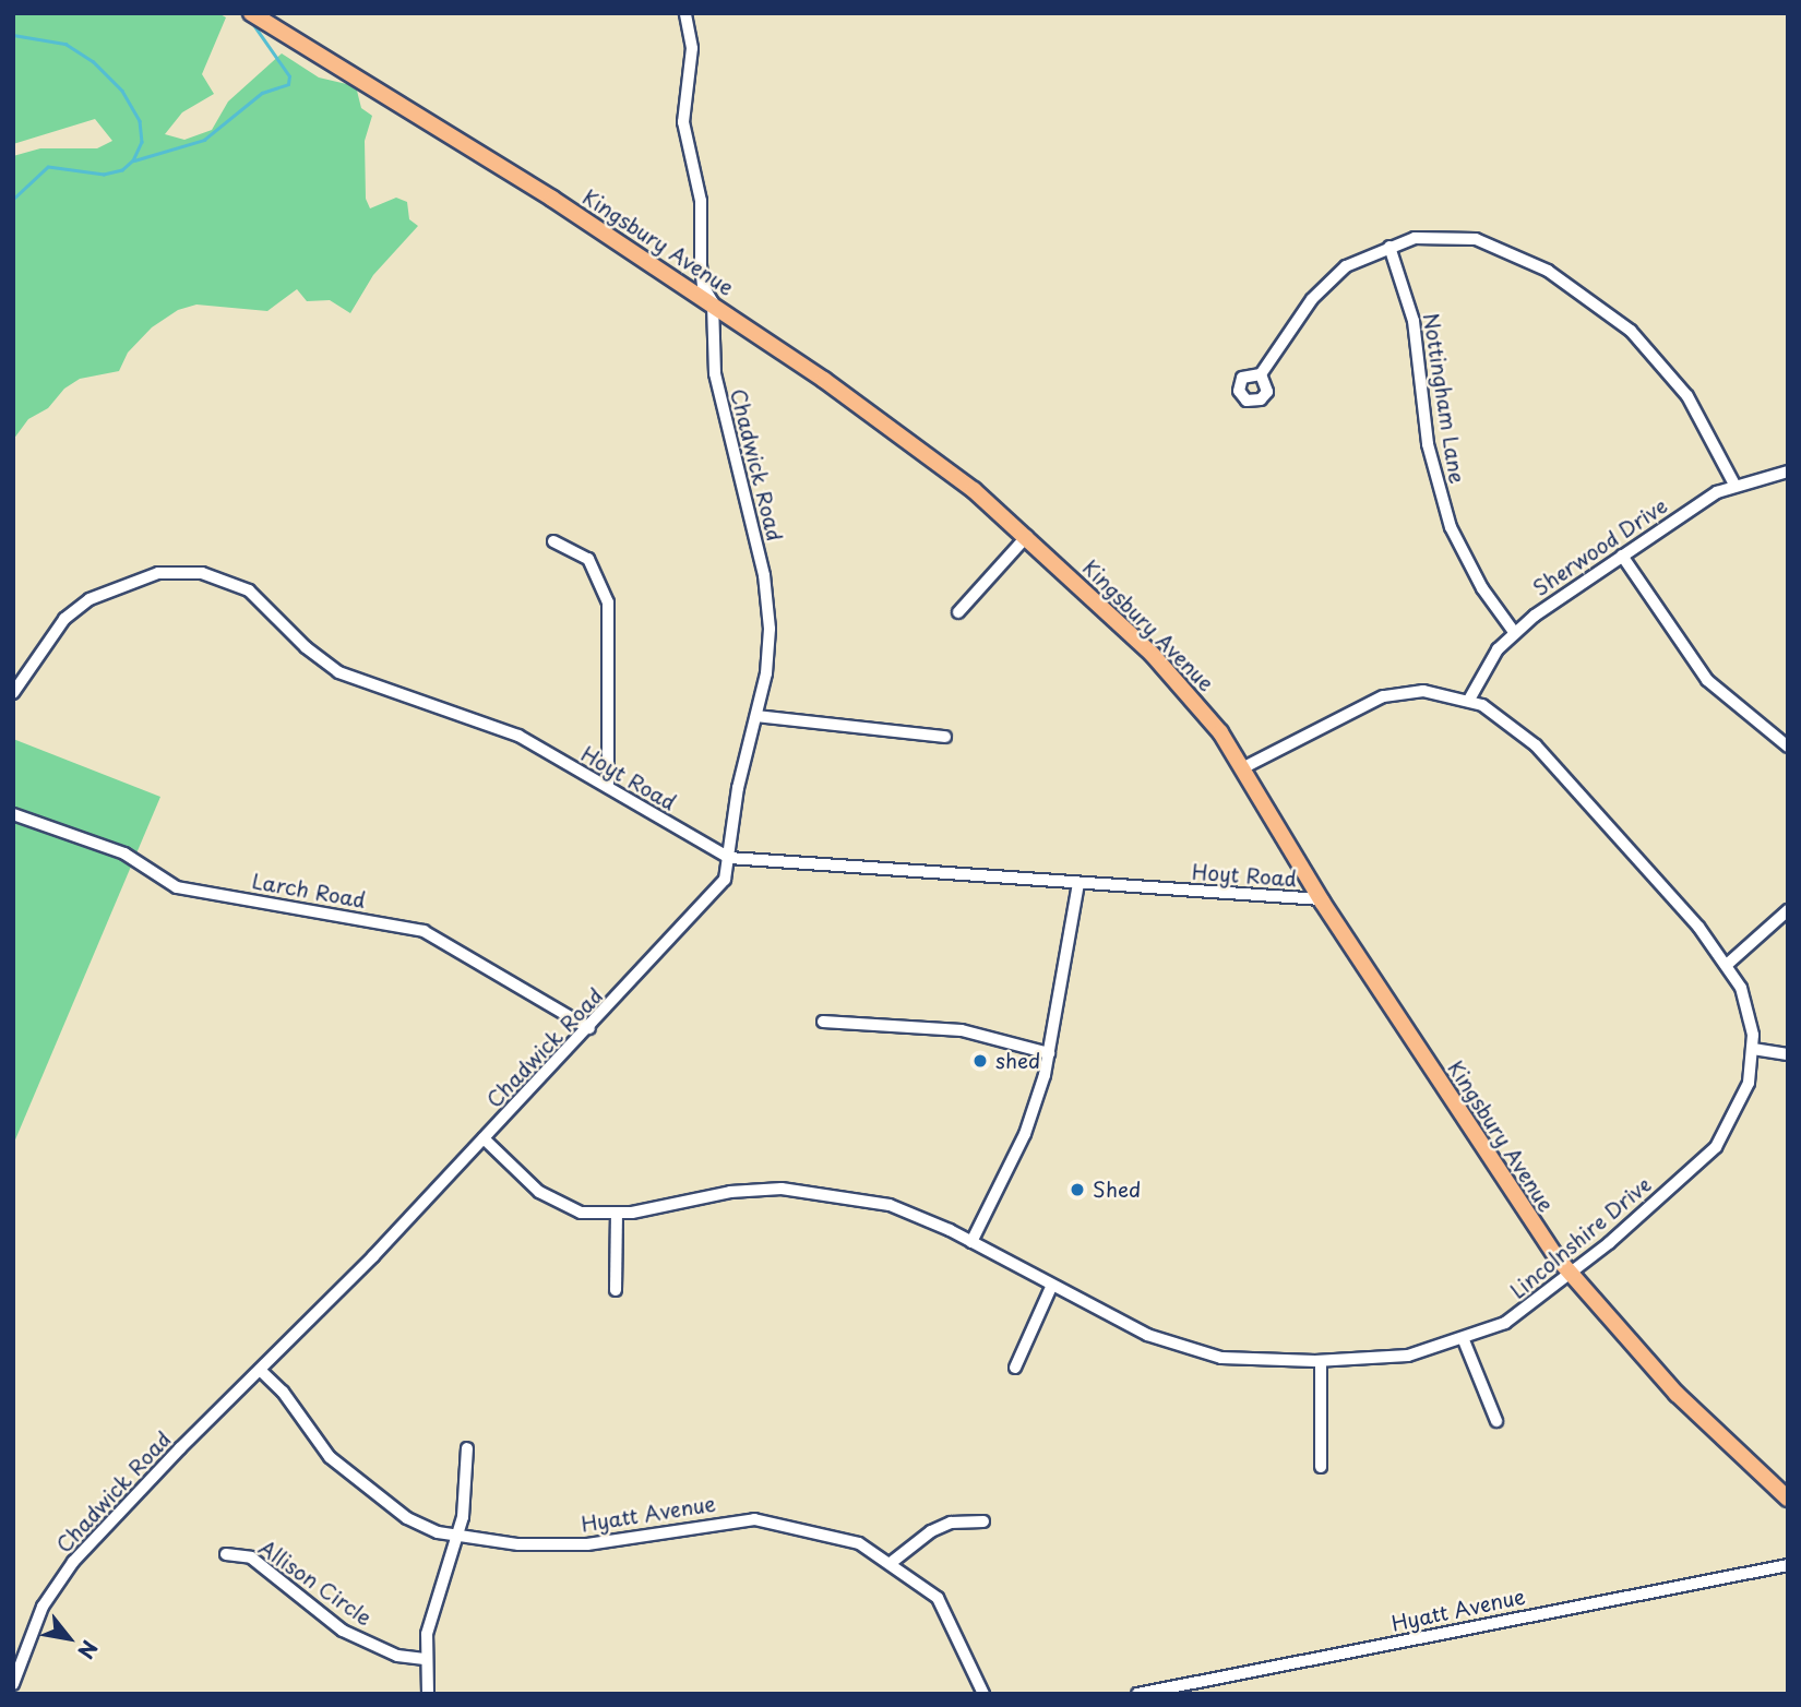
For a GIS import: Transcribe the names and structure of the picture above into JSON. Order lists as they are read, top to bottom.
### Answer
{
  "streets": {
    "main road": ["Kingsbury Avenue"],
    "street": [
      "Nottingham Lane",
      "Chadwick Road",
      "Sherwood Drive",
      "Hoyt Road",
      "Larch Road",
      "Lincolnshire Drive",
      "Hyatt Avenue",
      "Allison Circle"
    ]
  },
  "crossings": [
    ["Kingsbury Avenue", "Chadwick Road"],
    ["Kingsbury Avenue", "Hoyt Road"],
    ["Kingsbury Avenue", "Lincolnshire Drive"],
    ["Nottingham Lane", "Sherwood Drive"],
    ["Chadwick Road", "Hoyt Road"],
    ["Chadwick Road", "Larch Road"],
    ["Chadwick Road", "Lincolnshire Drive"],
    ["Chadwick Road", "Hyatt Avenue"],
    ["Sherwood Drive", "Lincolnshire Drive"]
  ],
  "places": ["shed", "Shed"],
  "north": "bottom right"
}
